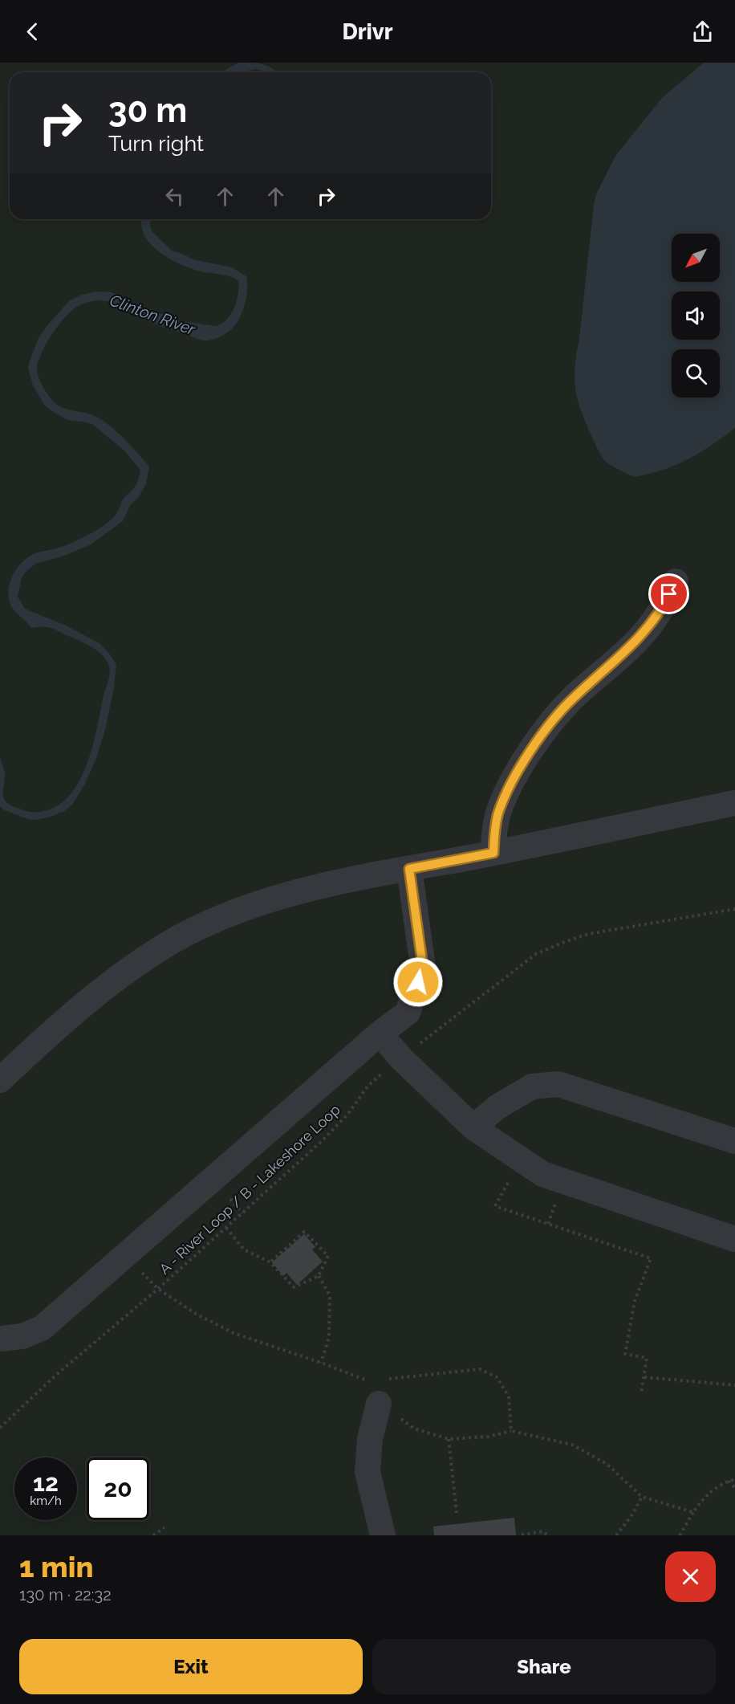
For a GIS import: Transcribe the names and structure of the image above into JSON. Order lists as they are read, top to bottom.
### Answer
{
  "streets": {
    "path": ["A - River Loop / B - Lakeshore Loop"]
  },
  "water": ["Clinton River"],
  "north": "bottom left",
  "page": {
    "header": "Drivr",
    "turn": ["30 m", "Turn right"],
    "speed": "12 km/h",
    "limit": "20",
    "heading": ["1 min", "130 m · 22:32"],
    "buttons": ["Exit", "Share"]
  }
}
